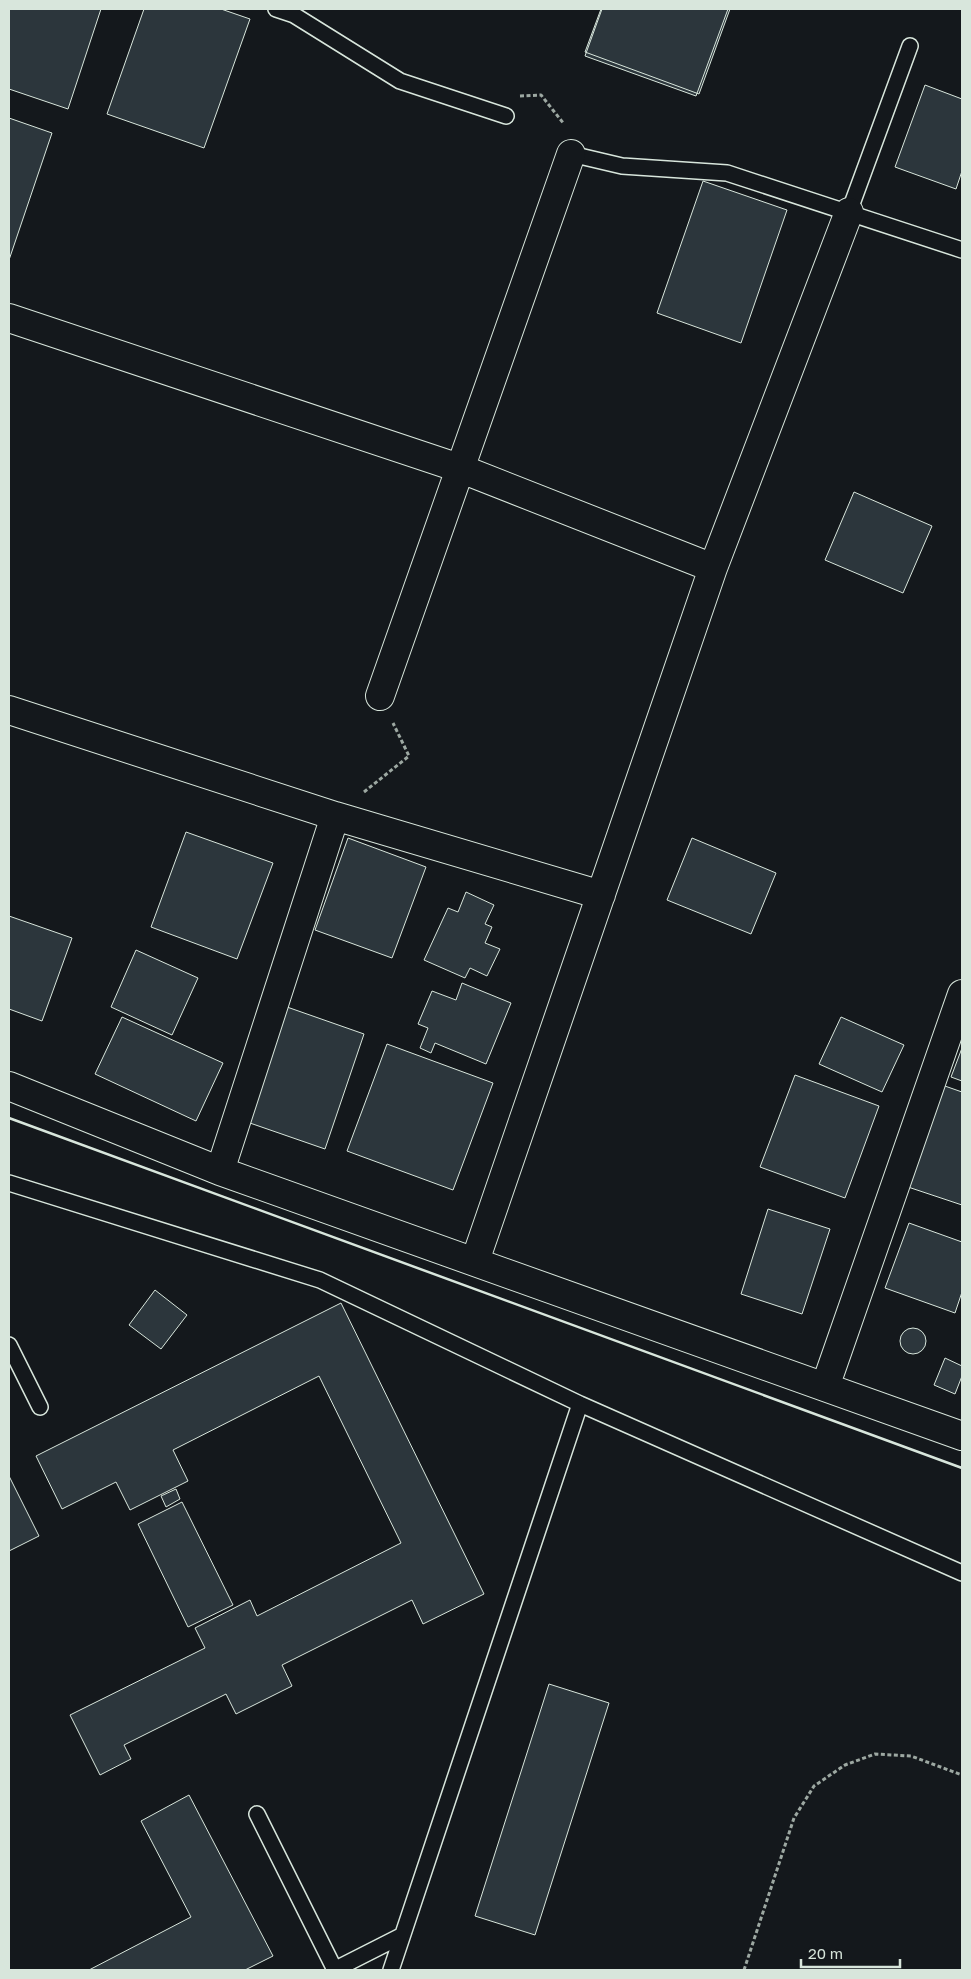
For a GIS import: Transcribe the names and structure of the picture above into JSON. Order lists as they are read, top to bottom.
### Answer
{
  "scale_bar": "20 m"
}
